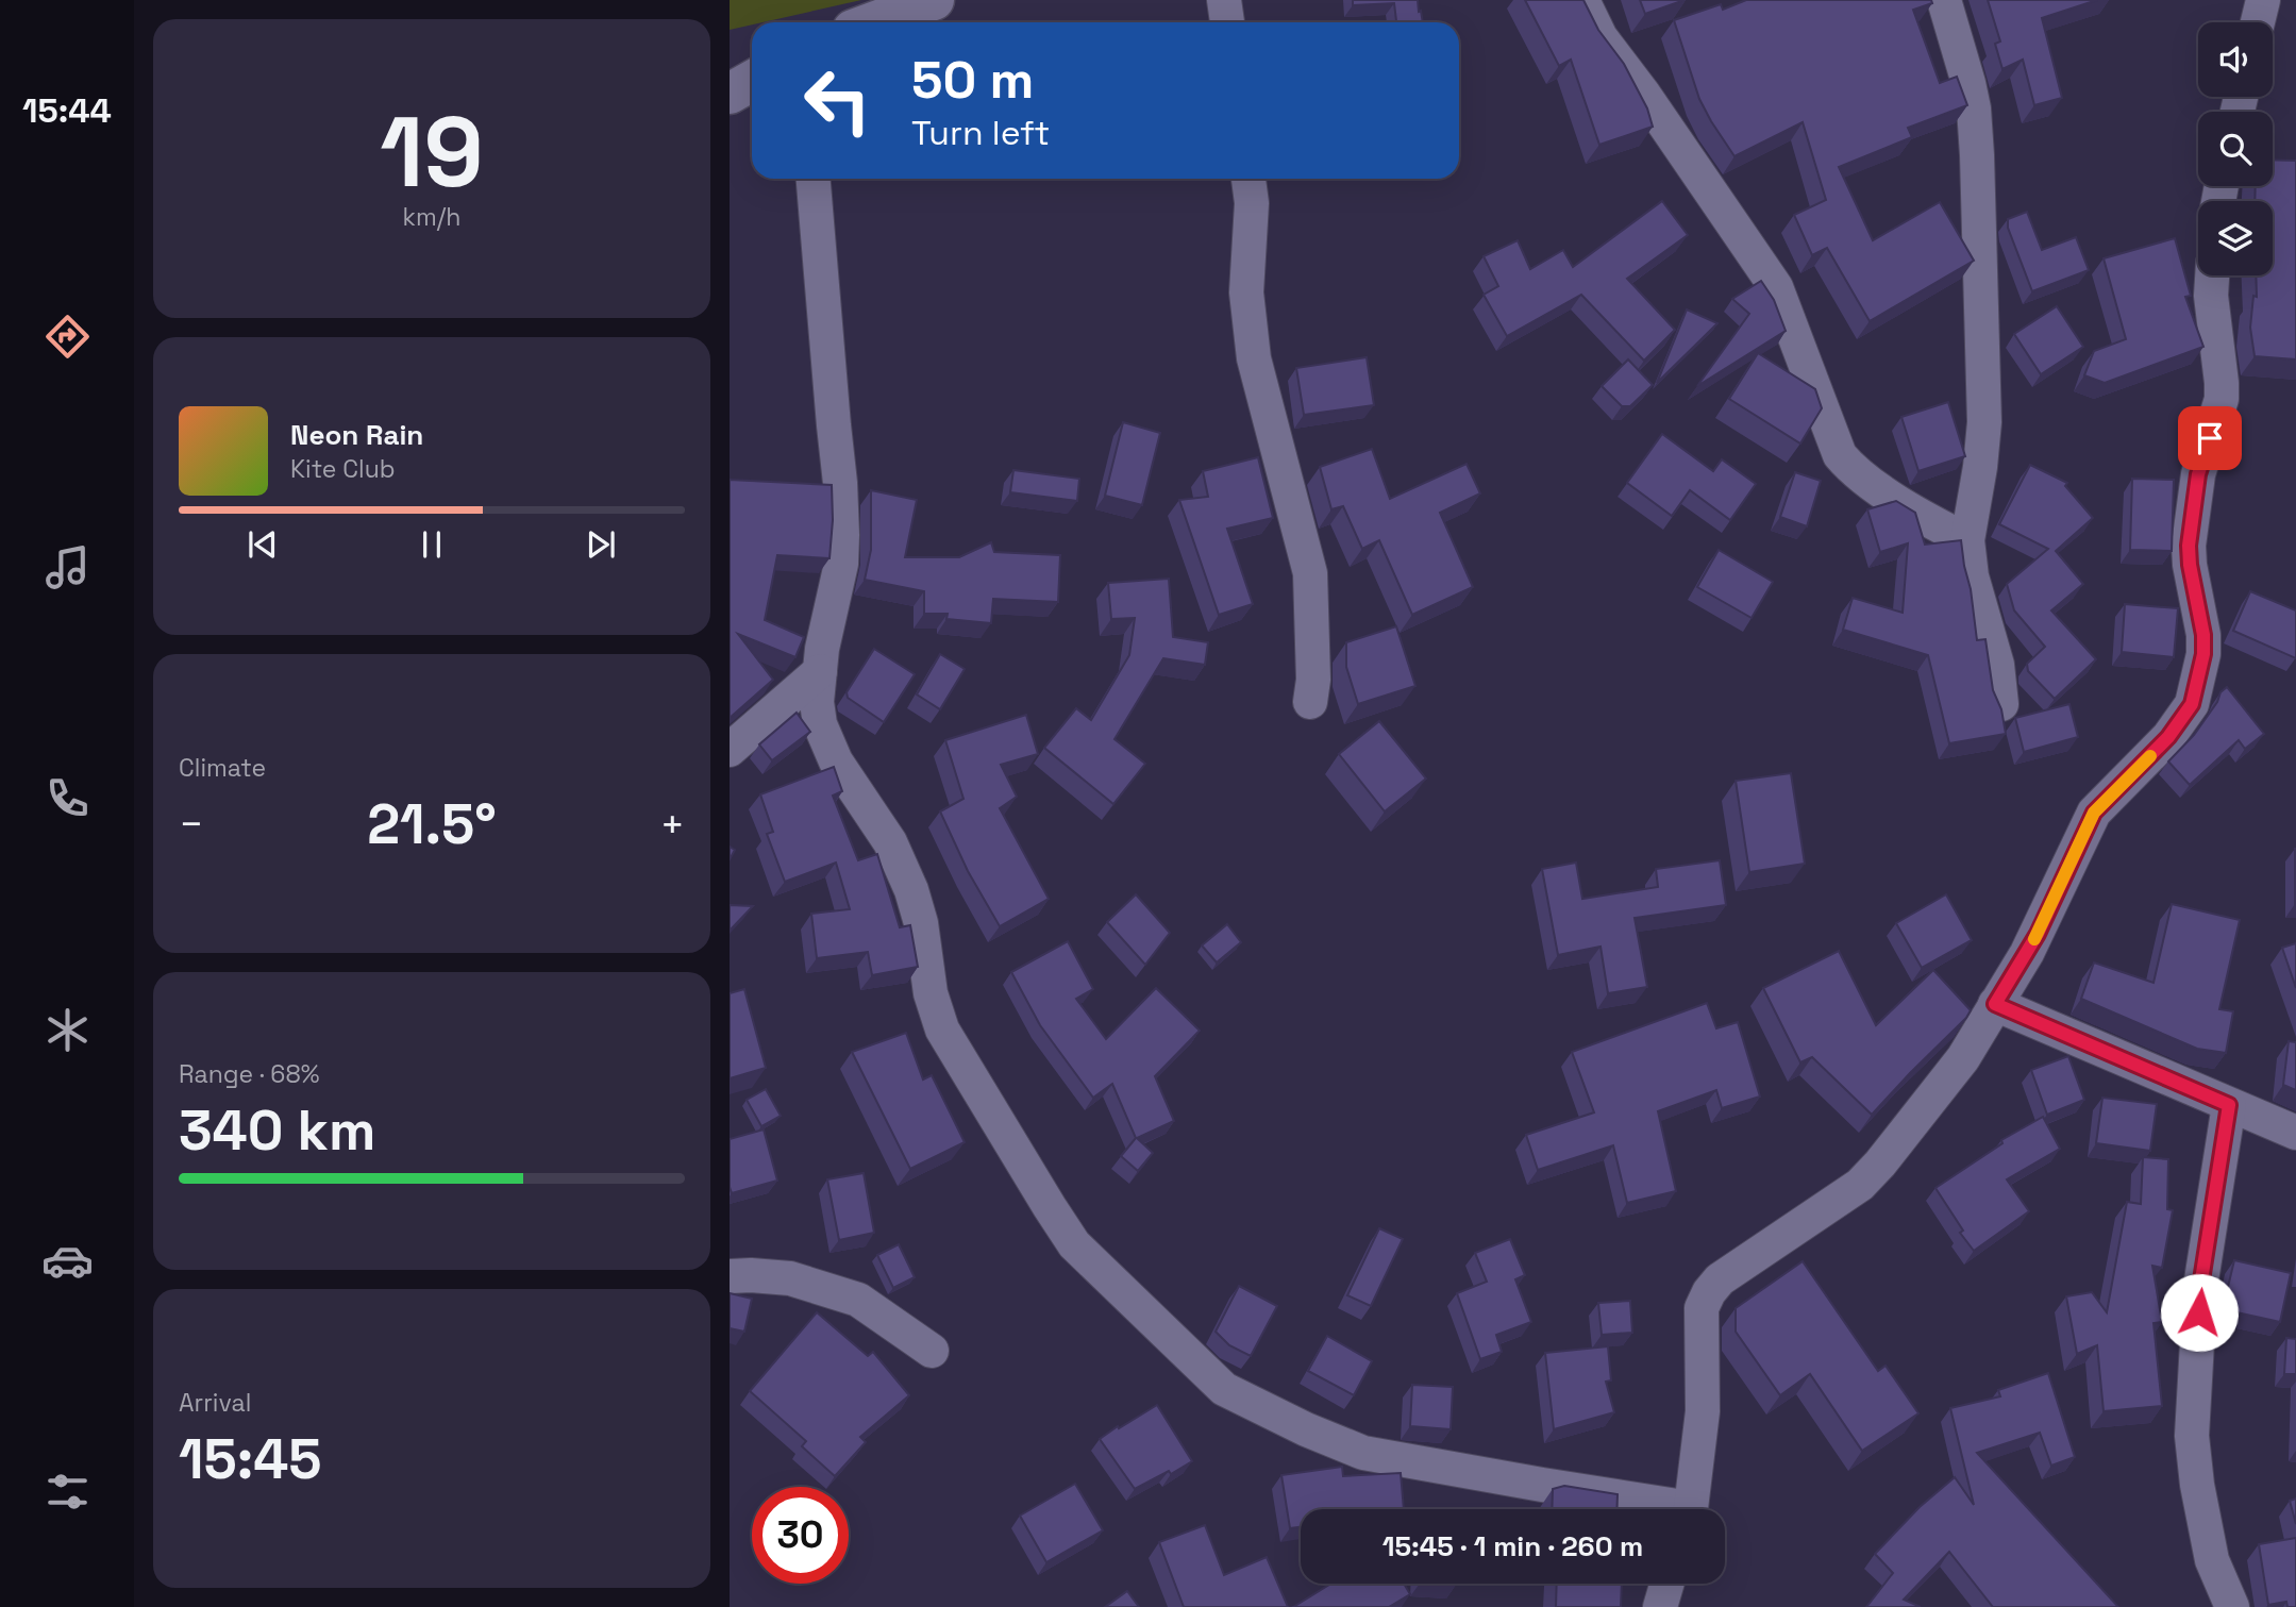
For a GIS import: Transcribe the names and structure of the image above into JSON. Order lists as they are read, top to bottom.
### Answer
{
  "page": {
    "tabs": "15:44",
    "tile": [
      ["19", "km/h"],
      "Climate",
      ["Range · 68%", "340 km"],
      ["Arrival", "15:45"]
    ],
    "turn": ["50 m", "Turn left"],
    "song": ["Neon Rain", "Kite Club"],
    "heat": ["−", "21.5°", "+"],
    "limit": "30",
    "trip": "15:45 · 1 min · 260 m"
  }
}
